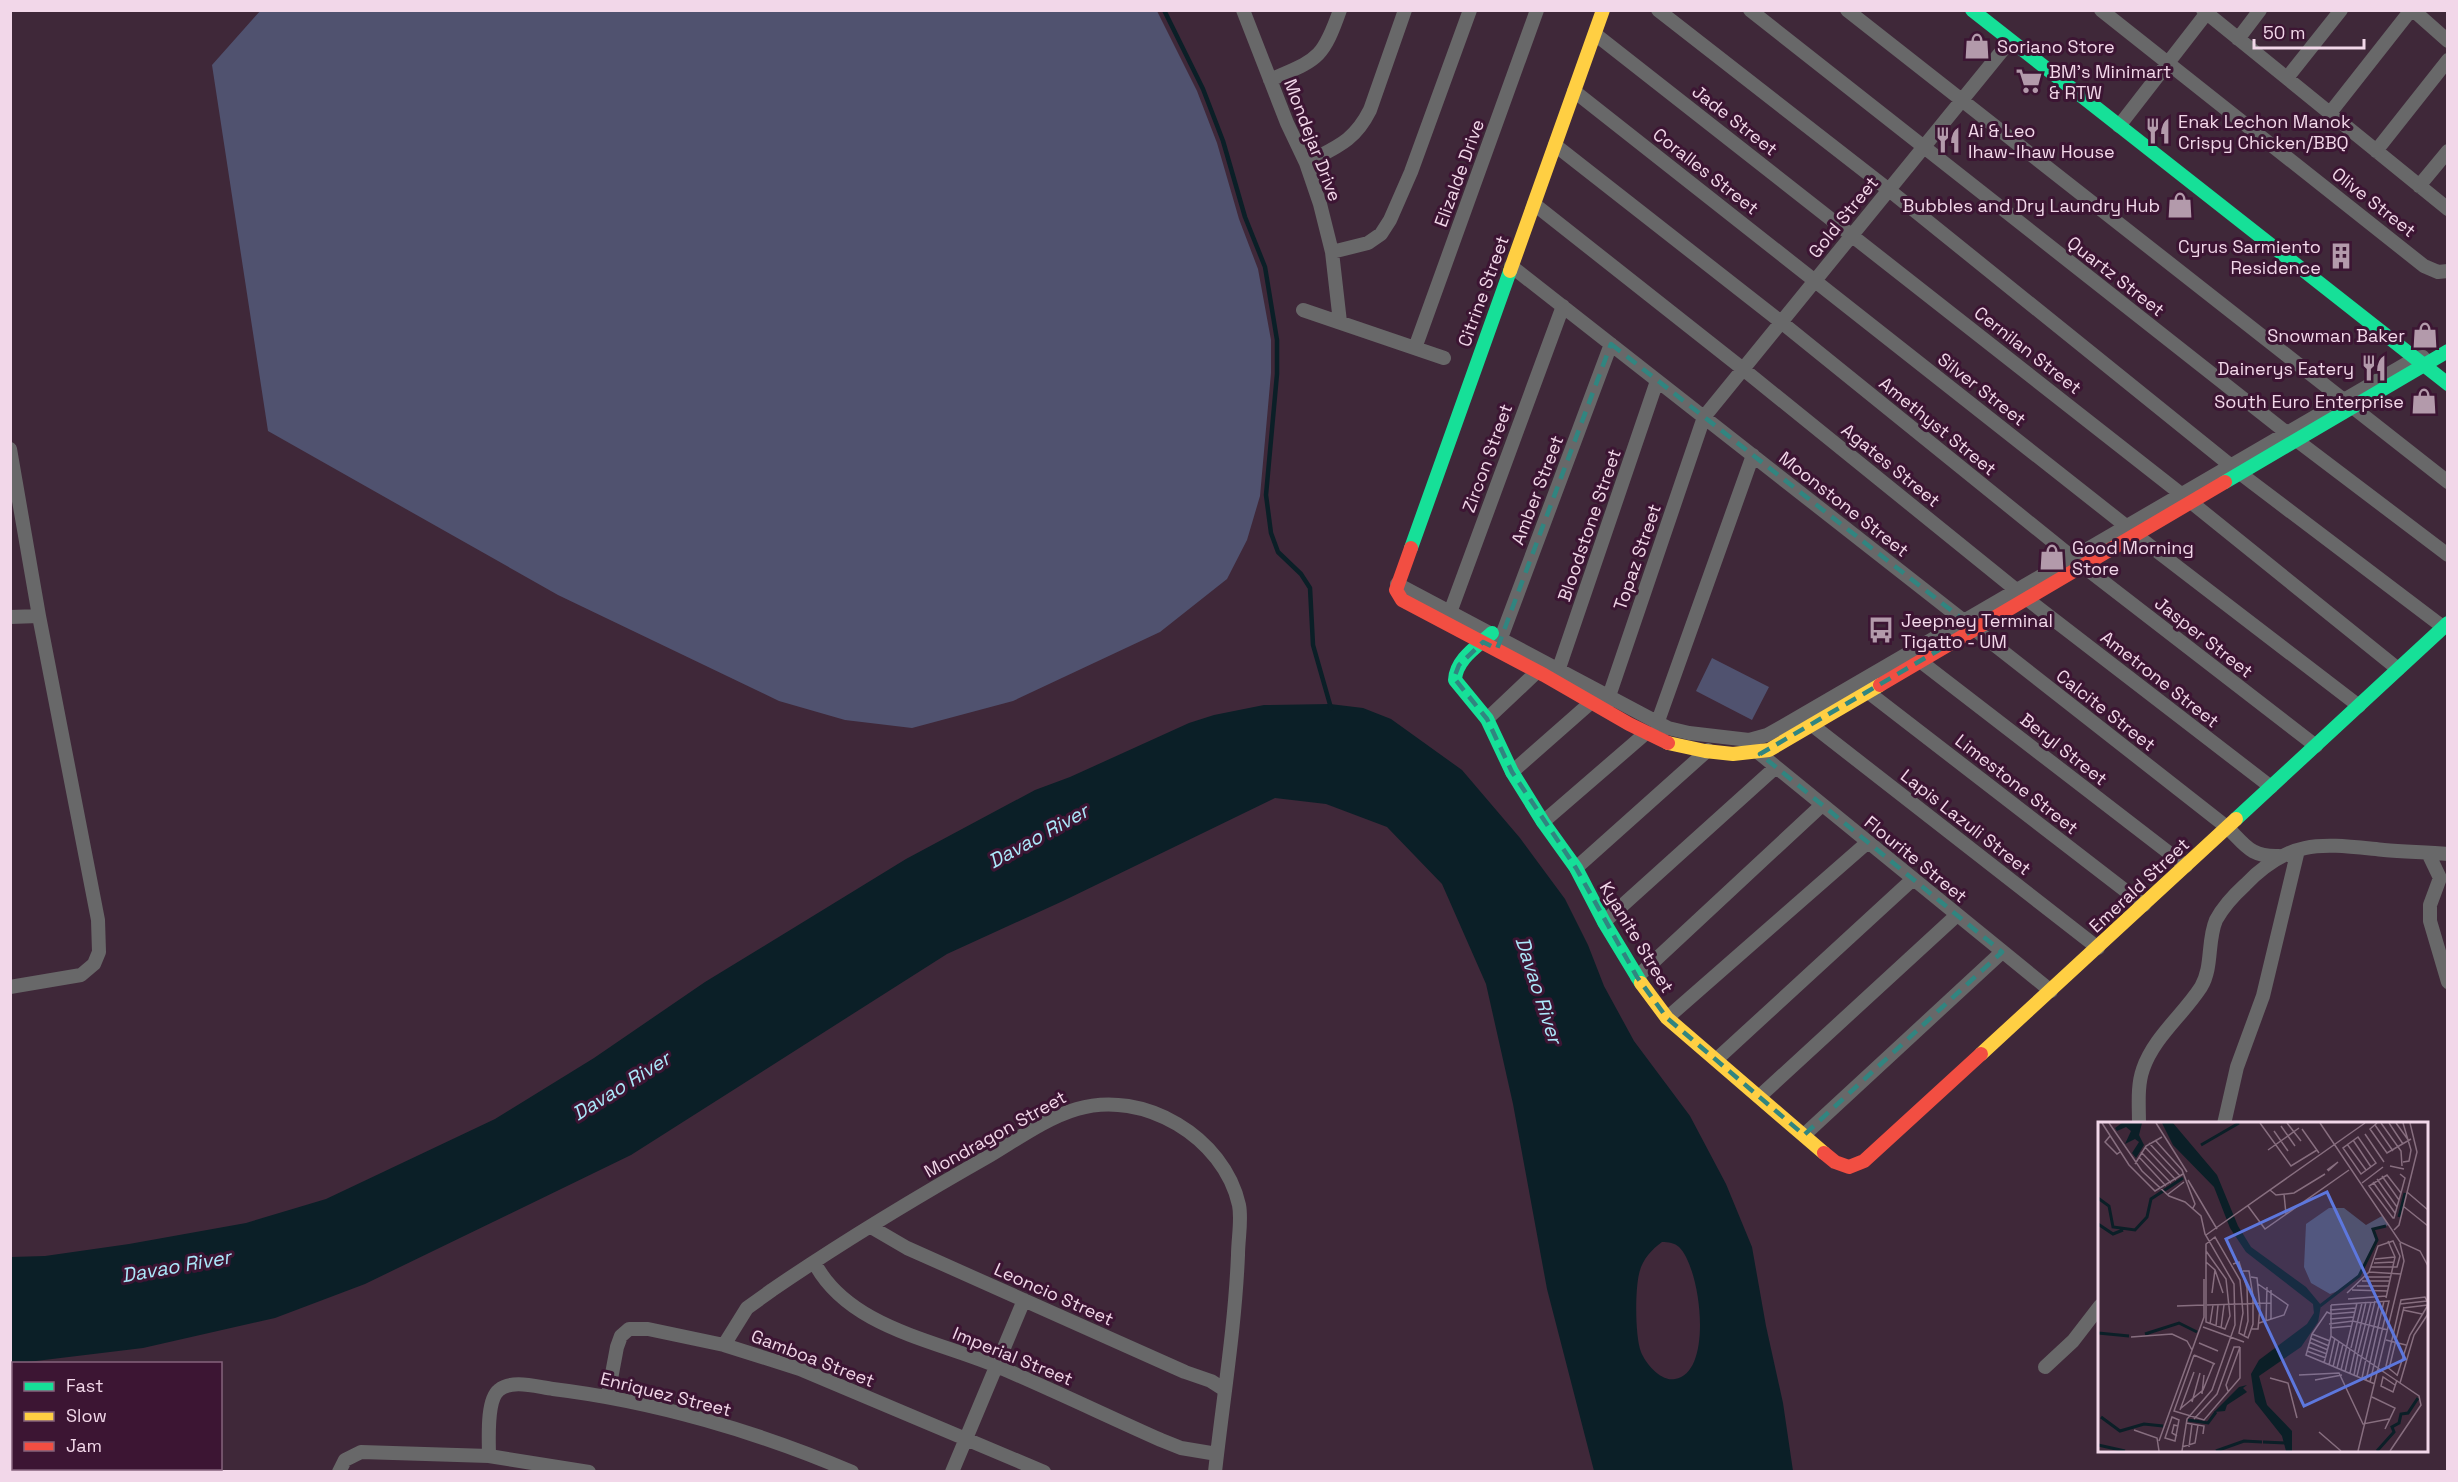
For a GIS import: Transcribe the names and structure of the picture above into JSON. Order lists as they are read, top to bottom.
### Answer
{
  "streets": {
    "street": [
      "Jade Street",
      "Mondejar Drive",
      "Coralles Street",
      "Elizalde Drive",
      "Olive Street",
      "Gold Street",
      "Quartz Street",
      "Citrine Street",
      "Cernilan Street",
      "Silver Street",
      "Amethyst Street",
      "Zircon Street",
      "Agates Street",
      "Amber Street",
      "Moonstone Street",
      "Bloodstone Street",
      "Topaz Street",
      "Jasper Street",
      "Ametrone Street",
      "Calcite Street",
      "Beryl Street",
      "Limestone Street",
      "Lapis Lazuli Street",
      "Flourite Street",
      "Emerald Street",
      "Kyanite Street",
      "Mondragon Street",
      "Leoncio Street",
      "Imperial Street",
      "Gamboa Street",
      "Enriquez Street"
    ]
  },
  "crossings": [
    ["Jade Street", "Gold Street"],
    ["Jade Street", "Citrine Street"],
    ["Jade Street", "Cernilan Street"],
    ["Coralles Street", "Gold Street"],
    ["Coralles Street", "Citrine Street"],
    ["Coralles Street", "Silver Street"],
    ["Gold Street", "Quartz Street"],
    ["Gold Street", "Cernilan Street"],
    ["Gold Street", "Silver Street"],
    ["Gold Street", "Amethyst Street"],
    ["Gold Street", "Agates Street"],
    ["Gold Street", "Moonstone Street"],
    ["Gold Street", "Topaz Street"],
    ["Citrine Street", "Amethyst Street"],
    ["Citrine Street", "Zircon Street"],
    ["Citrine Street", "Agates Street"],
    ["Citrine Street", "Moonstone Street"],
    ["Cernilan Street", "Emerald Street"],
    ["Silver Street", "Emerald Street"],
    ["Amethyst Street", "Jasper Street"],
    ["Zircon Street", "Moonstone Street"],
    ["Amber Street", "Moonstone Street"],
    ["Amber Street", "Kyanite Street"],
    ["Moonstone Street", "Bloodstone Street"],
    ["Moonstone Street", "Topaz Street"],
    ["Moonstone Street", "Calcite Street"],
    ["Jasper Street", "Emerald Street"],
    ["Ametrone Street", "Emerald Street"],
    ["Calcite Street", "Emerald Street"],
    ["Beryl Street", "Emerald Street"],
    ["Limestone Street", "Emerald Street"],
    ["Lapis Lazuli Street", "Emerald Street"],
    ["Flourite Street", "Emerald Street"],
    ["Emerald Street", "Kyanite Street"],
    ["Mondragon Street", "Leoncio Street"],
    ["Mondragon Street", "Imperial Street"],
    ["Mondragon Street", "Gamboa Street"],
    ["Gamboa Street", "Enriquez Street"]
  ],
  "water": ["Davao River"],
  "places": {
    "shop": [
      "Soriano Store",
      "Bubbles and Dry Laundry Hub",
      "Snowman Baker",
      "South Euro Enterprise",
      "Good Morning Store"
    ],
    "supermarket": ["BM's Minimart & RTW"],
    "restaurant": ["Enak Lechon Manok Crispy Chicken/BBQ", "Ai & Leo Ihaw-Ihaw House", "Dainerys Eatery"],
    "building": ["Cyrus Sarmiento Residence"],
    "bus stop": ["Jeepney Terminal Tigatto - UM"]
  },
  "legend": ["Fast", "Slow", "Jam"],
  "scale_bar": "50 m"
}
